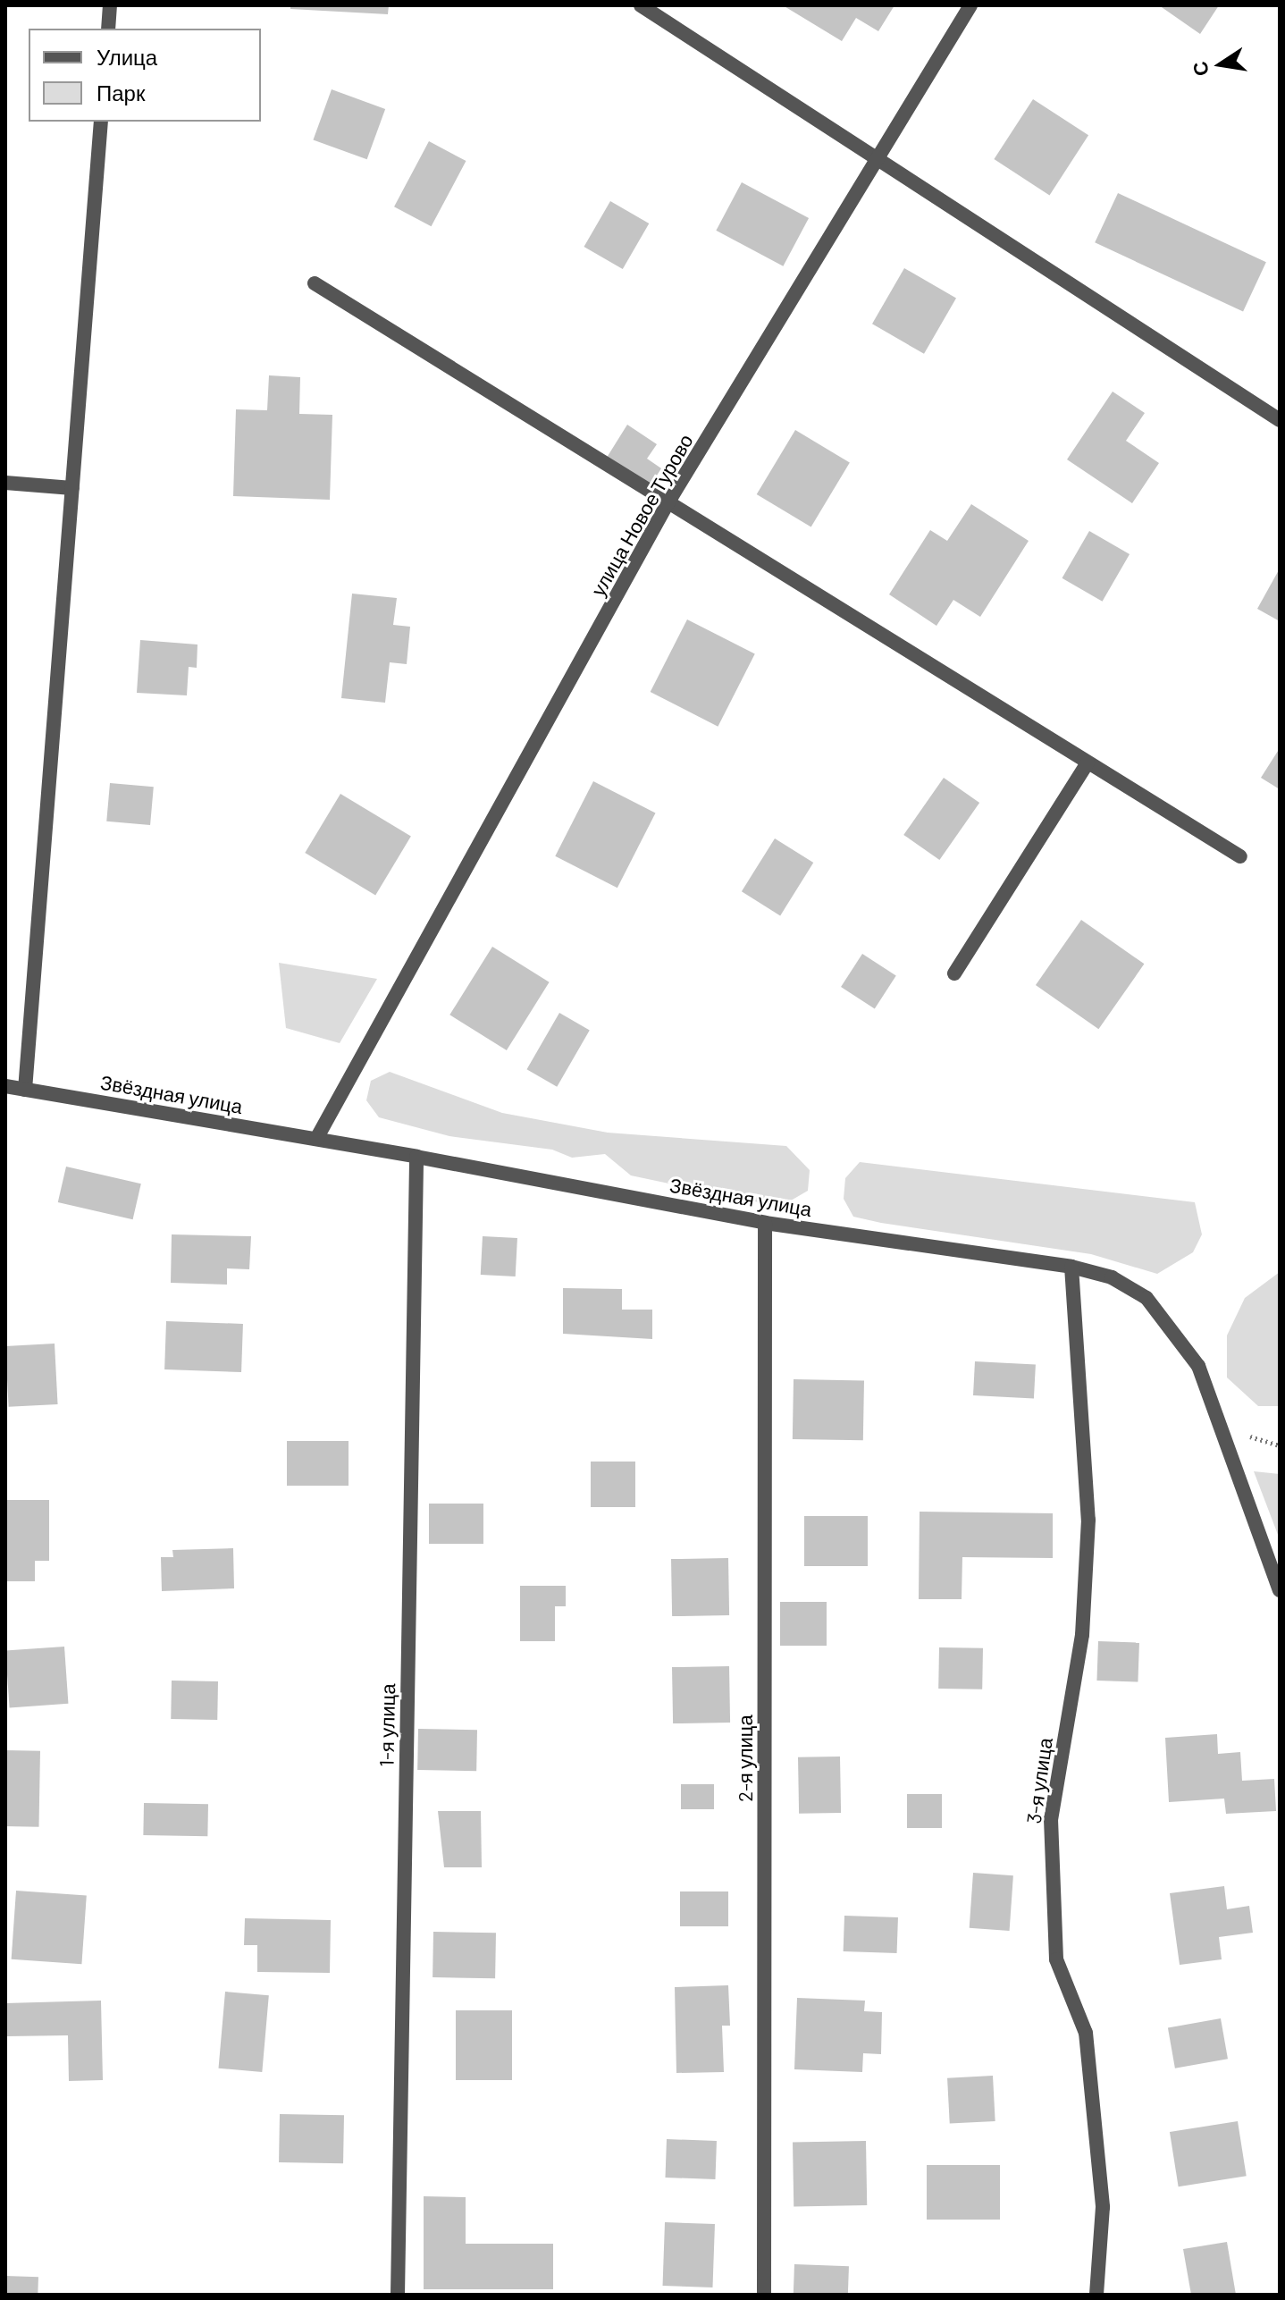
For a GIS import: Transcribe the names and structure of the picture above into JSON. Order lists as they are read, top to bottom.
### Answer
{
  "streets": {
    "street": [
      "улица Новое Турово",
      "Звёздная улица",
      "1-я улица",
      "2-я улица",
      "3-я улица"
    ]
  },
  "crossings": [
    ["улица Новое Турово", "Звёздная улица"],
    ["Звёздная улица", "1-я улица"],
    ["Звёздная улица", "2-я улица"],
    ["Звёздная улица", "3-я улица"]
  ],
  "legend": ["Улица", "Парк"],
  "north": "left"
}
